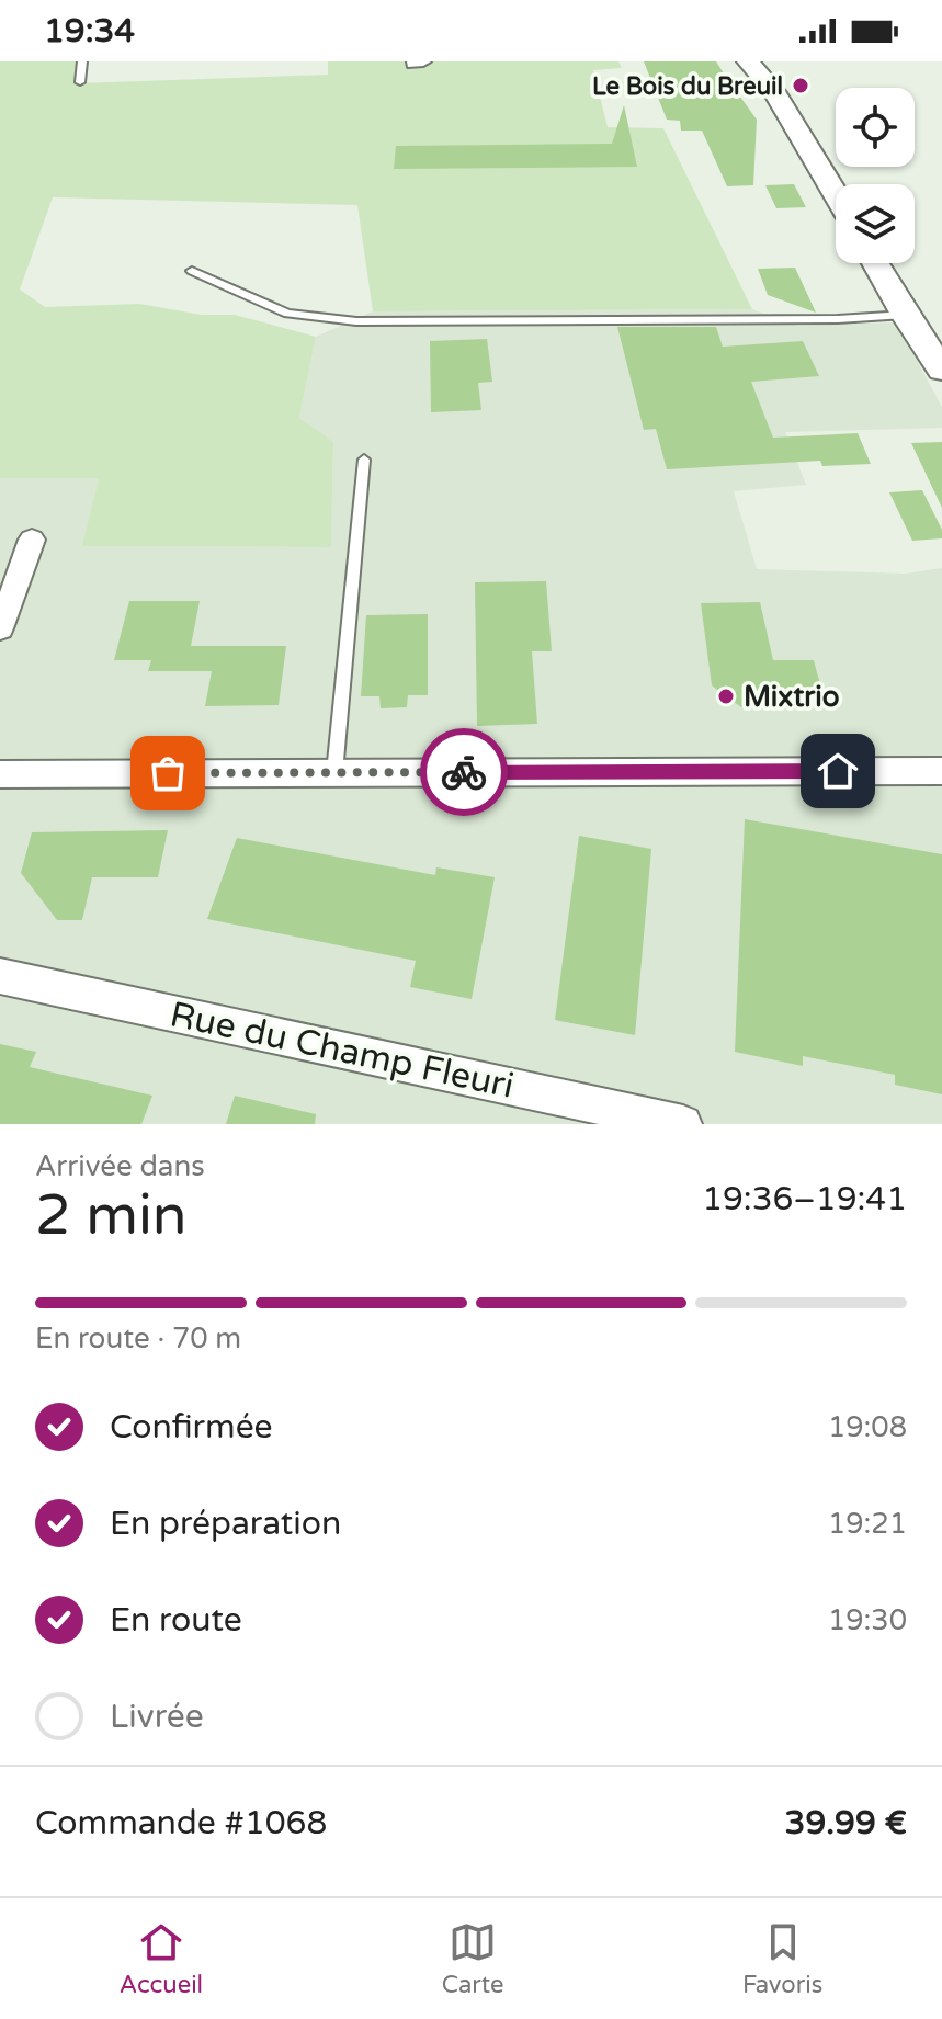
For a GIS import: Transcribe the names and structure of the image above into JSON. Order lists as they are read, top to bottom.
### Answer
{
  "streets": {
    "street": ["Rue du Champ Fleuri"]
  },
  "places": ["Le Bois du Breuil", "Mixtrio"],
  "page": {
    "status": "19:34",
    "heading": ["2 min", "Arrivée dans", "19:36–19:41"],
    "panel": ["Commande #1068", "39.99 €"],
    "bar": "En route · 70 m",
    "list": [
      ["Confirmée", "19:08"],
      ["En préparation", "19:21"],
      ["En route", "19:30"],
      "Livrée"
    ],
    "tabs": ["Accueil", "Carte", "Favoris"]
  }
}
